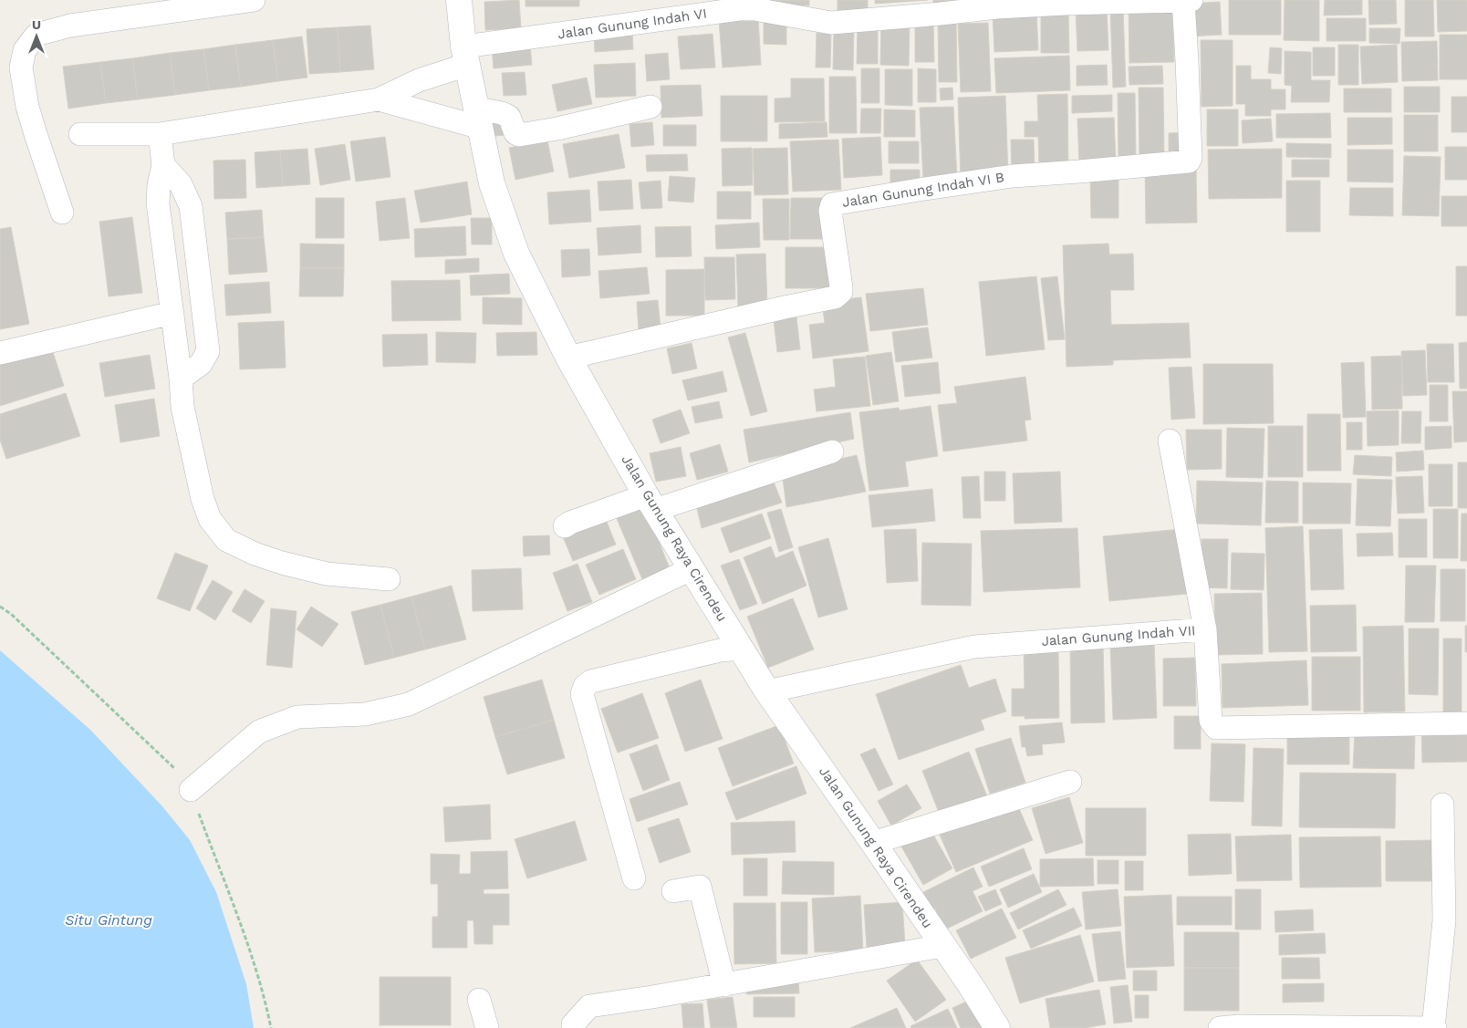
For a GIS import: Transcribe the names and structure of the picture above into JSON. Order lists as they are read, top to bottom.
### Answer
{
  "streets": {
    "street": [
      "Jalan Gunung Indah VI",
      "Jalan Gunung Indah VI B",
      "Jalan Gunung Raya Cirendeu",
      "Jalan Gunung Indah VII"
    ]
  },
  "crossings": [
    ["Jalan Gunung Indah VI", "Jalan Gunung Indah VI B"],
    ["Jalan Gunung Indah VI", "Jalan Gunung Raya Cirendeu"],
    ["Jalan Gunung Indah VI B", "Jalan Gunung Raya Cirendeu"],
    ["Jalan Gunung Raya Cirendeu", "Jalan Gunung Indah VII"]
  ],
  "water": ["Situ Gintung"],
  "north": "top"
}
